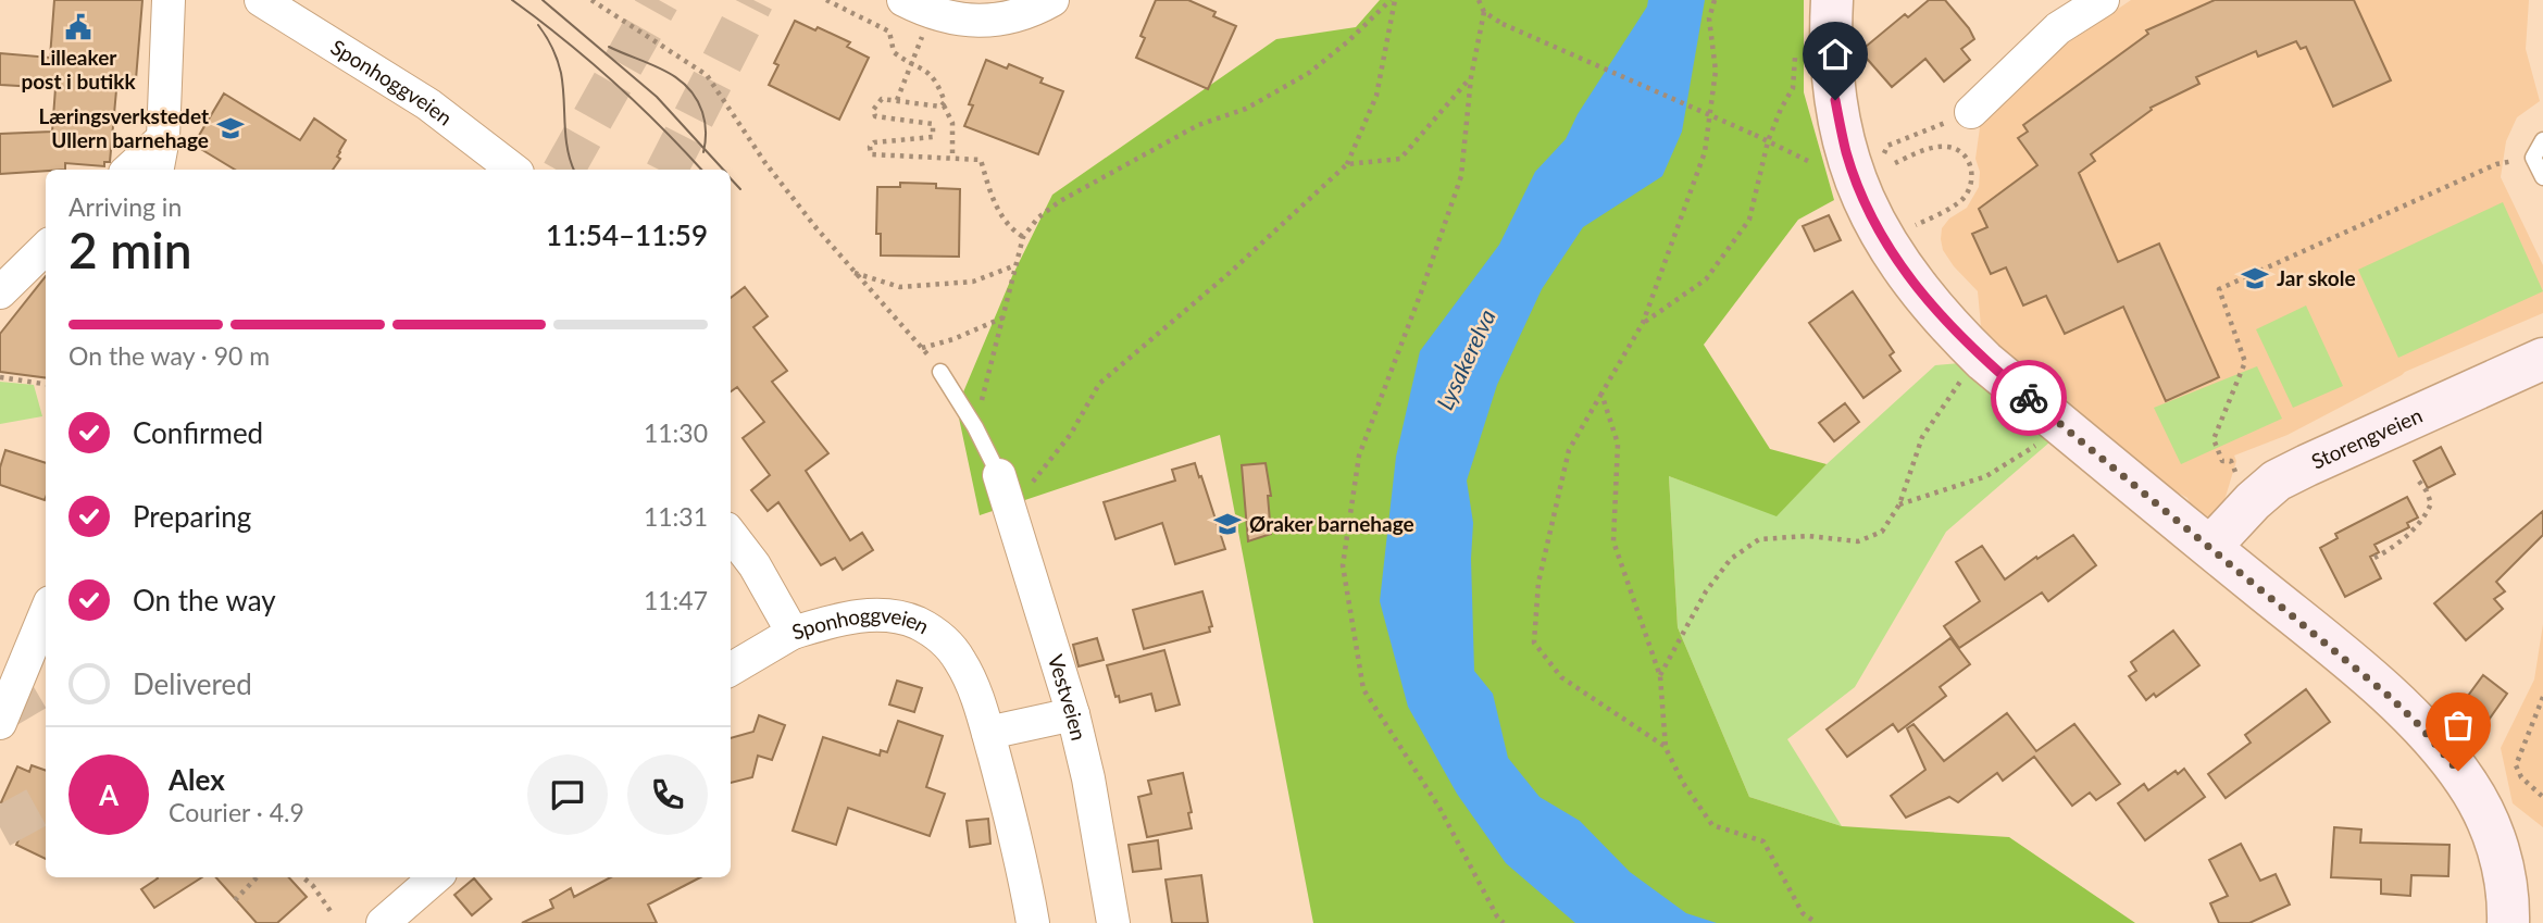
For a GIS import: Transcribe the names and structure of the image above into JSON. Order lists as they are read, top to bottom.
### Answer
{
  "streets": {
    "main road": ["Storengveien"],
    "street": ["Sponhoggveien", "Vestveien"]
  },
  "water": ["Lysakerelva"],
  "places": {
    "public building": ["Lilleaker post i butikk"],
    "school or university": ["Læringsverkstedet Ullern barnehage", "Jar skole", "Øraker barnehage"]
  },
  "page": {
    "heading": ["2 min", "Arriving in", "11:54–11:59"],
    "panel": ["Alex", "Courier · 4.9"],
    "bar": "On the way · 90 m",
    "list": [
      ["Confirmed", "11:30"],
      ["Preparing", "11:31"],
      ["On the way", "11:47"],
      "Delivered"
    ],
    "round": "A"
  }
}
